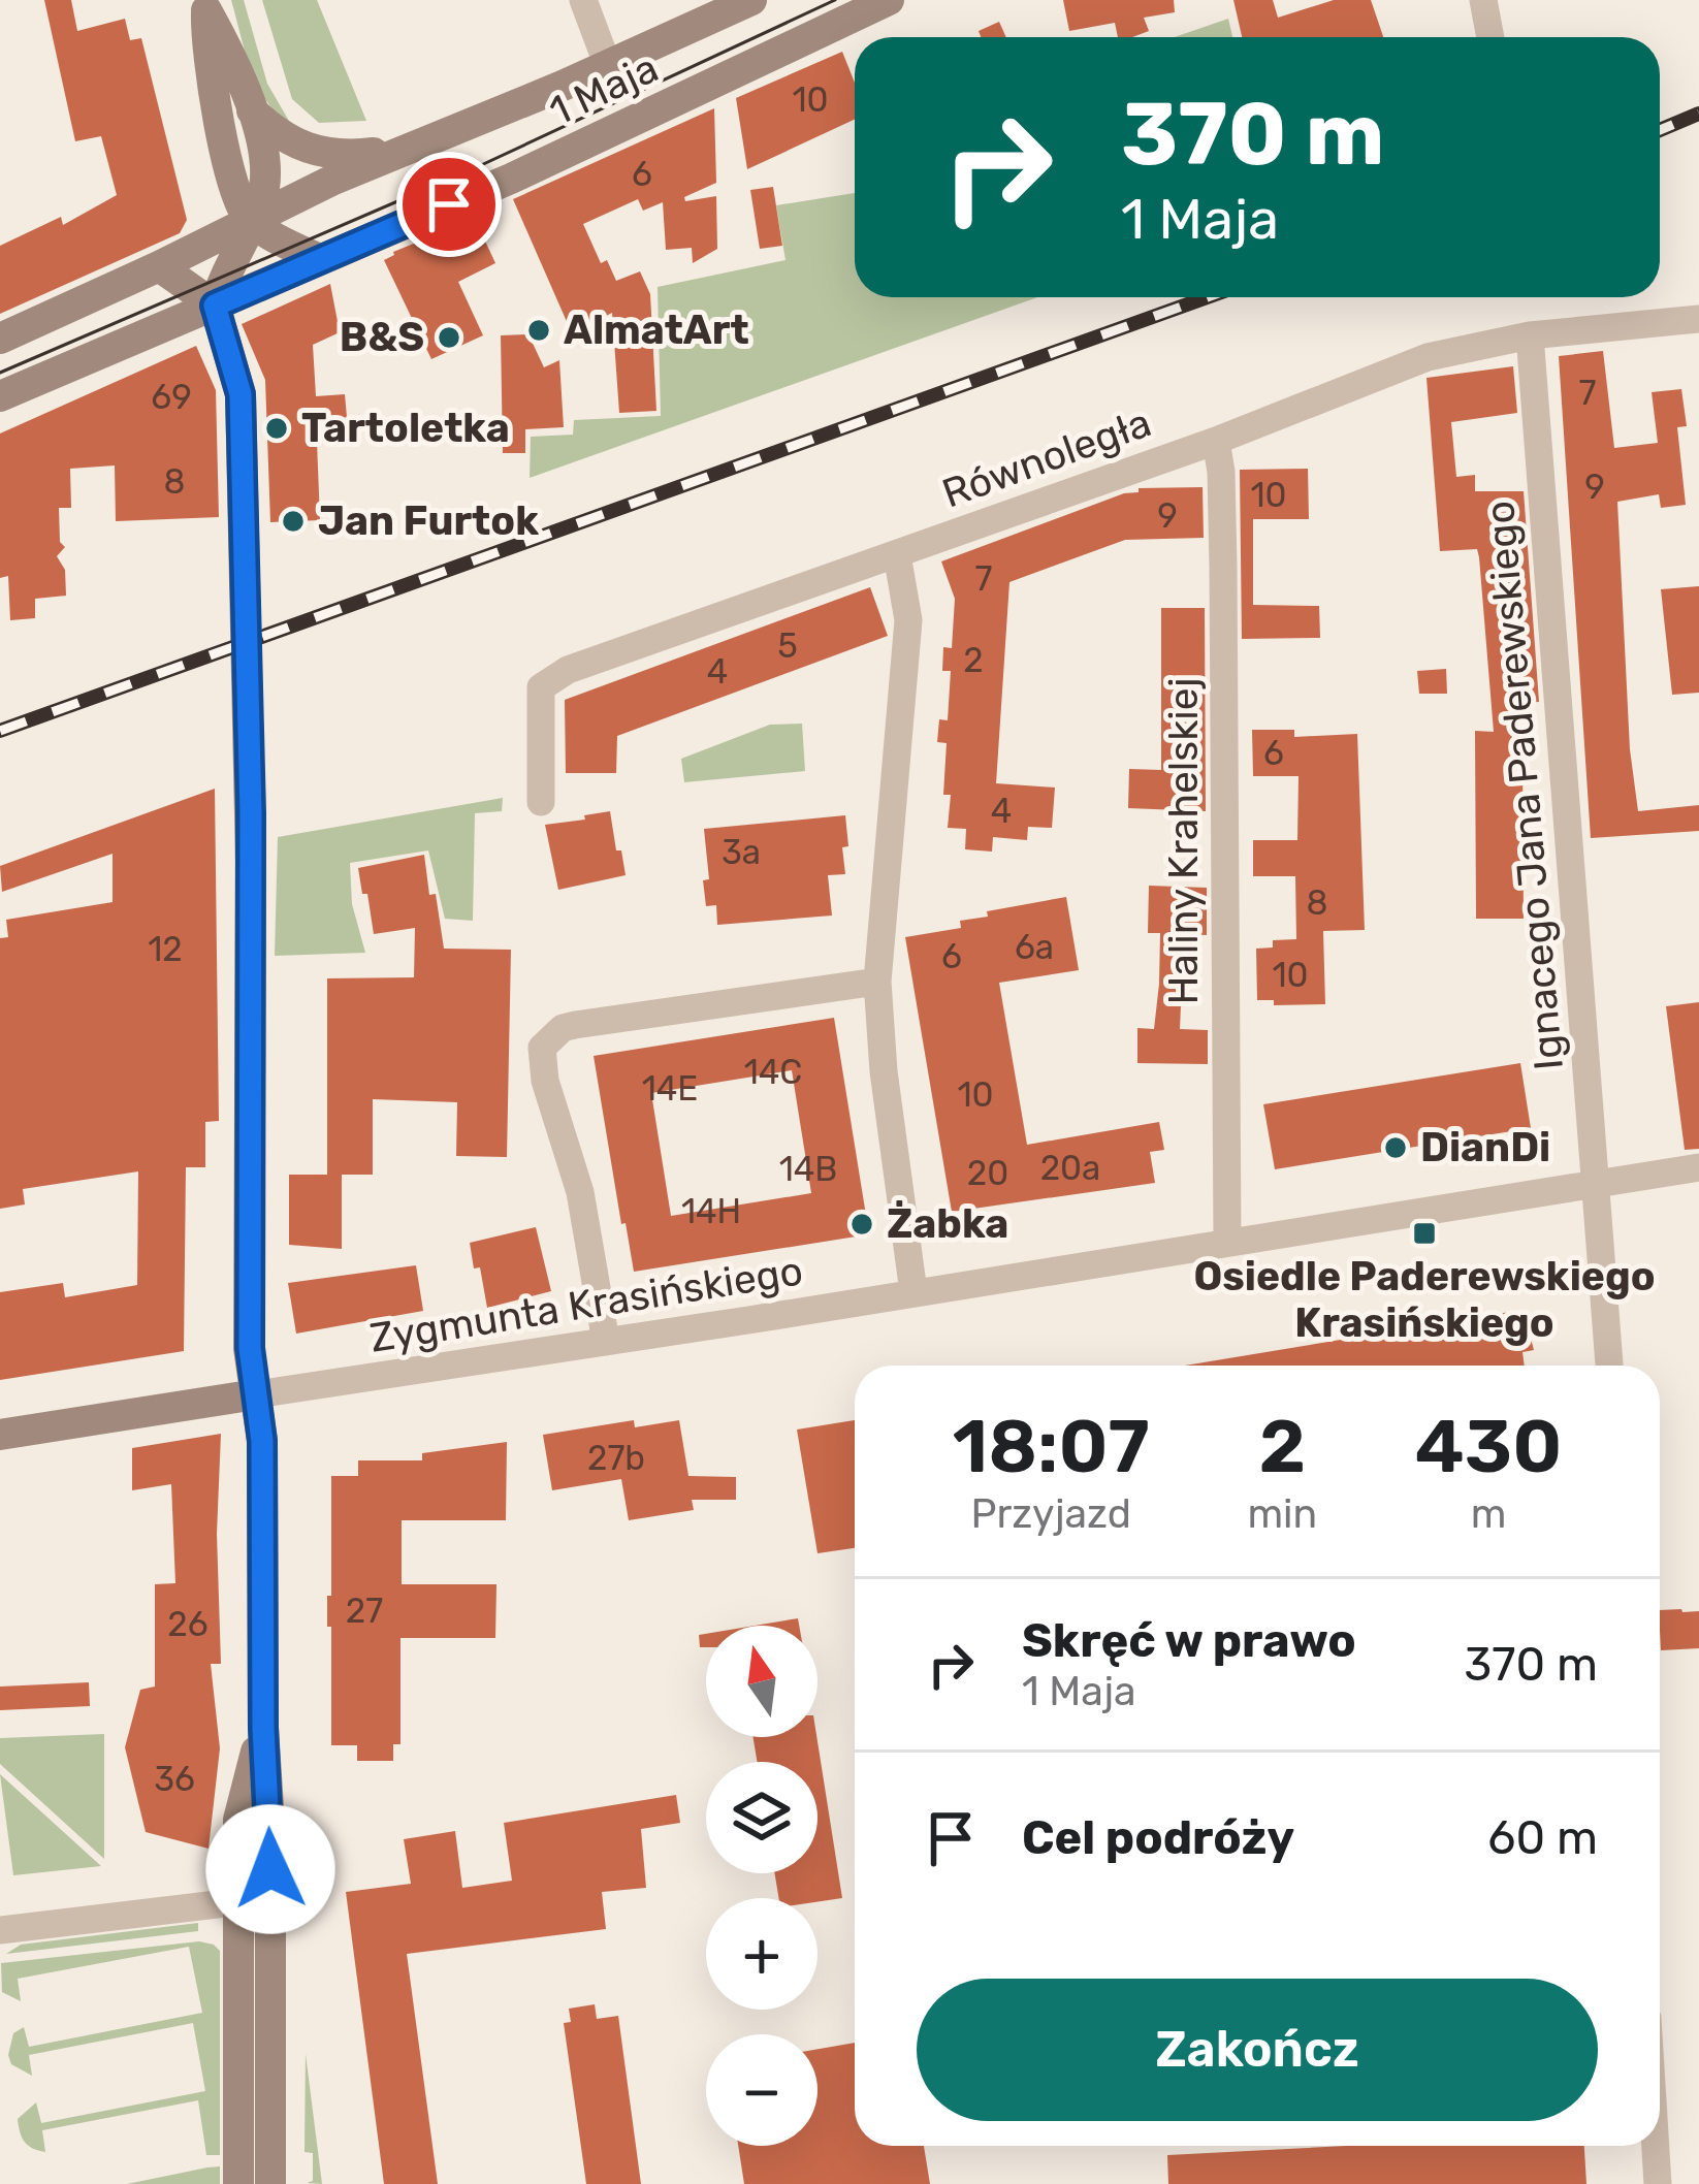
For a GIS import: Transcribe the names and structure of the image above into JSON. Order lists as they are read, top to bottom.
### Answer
{
  "streets": {
    "street": [
      "1 Maja",
      "Równoległa",
      "Ignacego Jana Paderewskiego",
      "Haliny Krahelskiej",
      "Zygmunta Krasińskiego"
    ]
  },
  "crossings": [
    ["Równoległa", "Ignacego Jana Paderewskiego"],
    ["Równoległa", "Haliny Krahelskiej"],
    ["Ignacego Jana Paderewskiego", "Zygmunta Krasińskiego"],
    ["Haliny Krahelskiej", "Zygmunta Krasińskiego"]
  ],
  "places": {
    "other": [
      "AlmatArt",
      "B&S",
      "Tartoletka",
      "Jan Furtok",
      "DianDi",
      "Żabka"
    ],
    "transit": ["Osiedle Paderewskiego Krasińskiego"]
  },
  "house_numbers": [
    "10",
    "6",
    "7",
    "69",
    "8",
    "9",
    "10",
    "9",
    "7",
    "5",
    "2",
    "4",
    "6",
    "4",
    "3a",
    "8",
    "6a",
    "12",
    "6",
    "10",
    "14C",
    "14E",
    "10",
    "20a",
    "14B",
    "20",
    "14H",
    "27b",
    "27",
    "26",
    "36"
  ],
  "north": "top",
  "page": {
    "turn": ["370 m", "1 Maja"],
    "eta": [
      "18:07",
      "Przyjazd",
      "2",
      "min",
      "430",
      "m"
    ],
    "list": [
      {
        "name": "Skręć w prawo",
        "note": "1 Maja",
        "value": "370 m"
      },
      {
        "name": "Cel podróży",
        "value": "60 m"
      }
    ],
    "map_buttons": ["+", "−"],
    "buttons": "Zakończ"
  }
}
